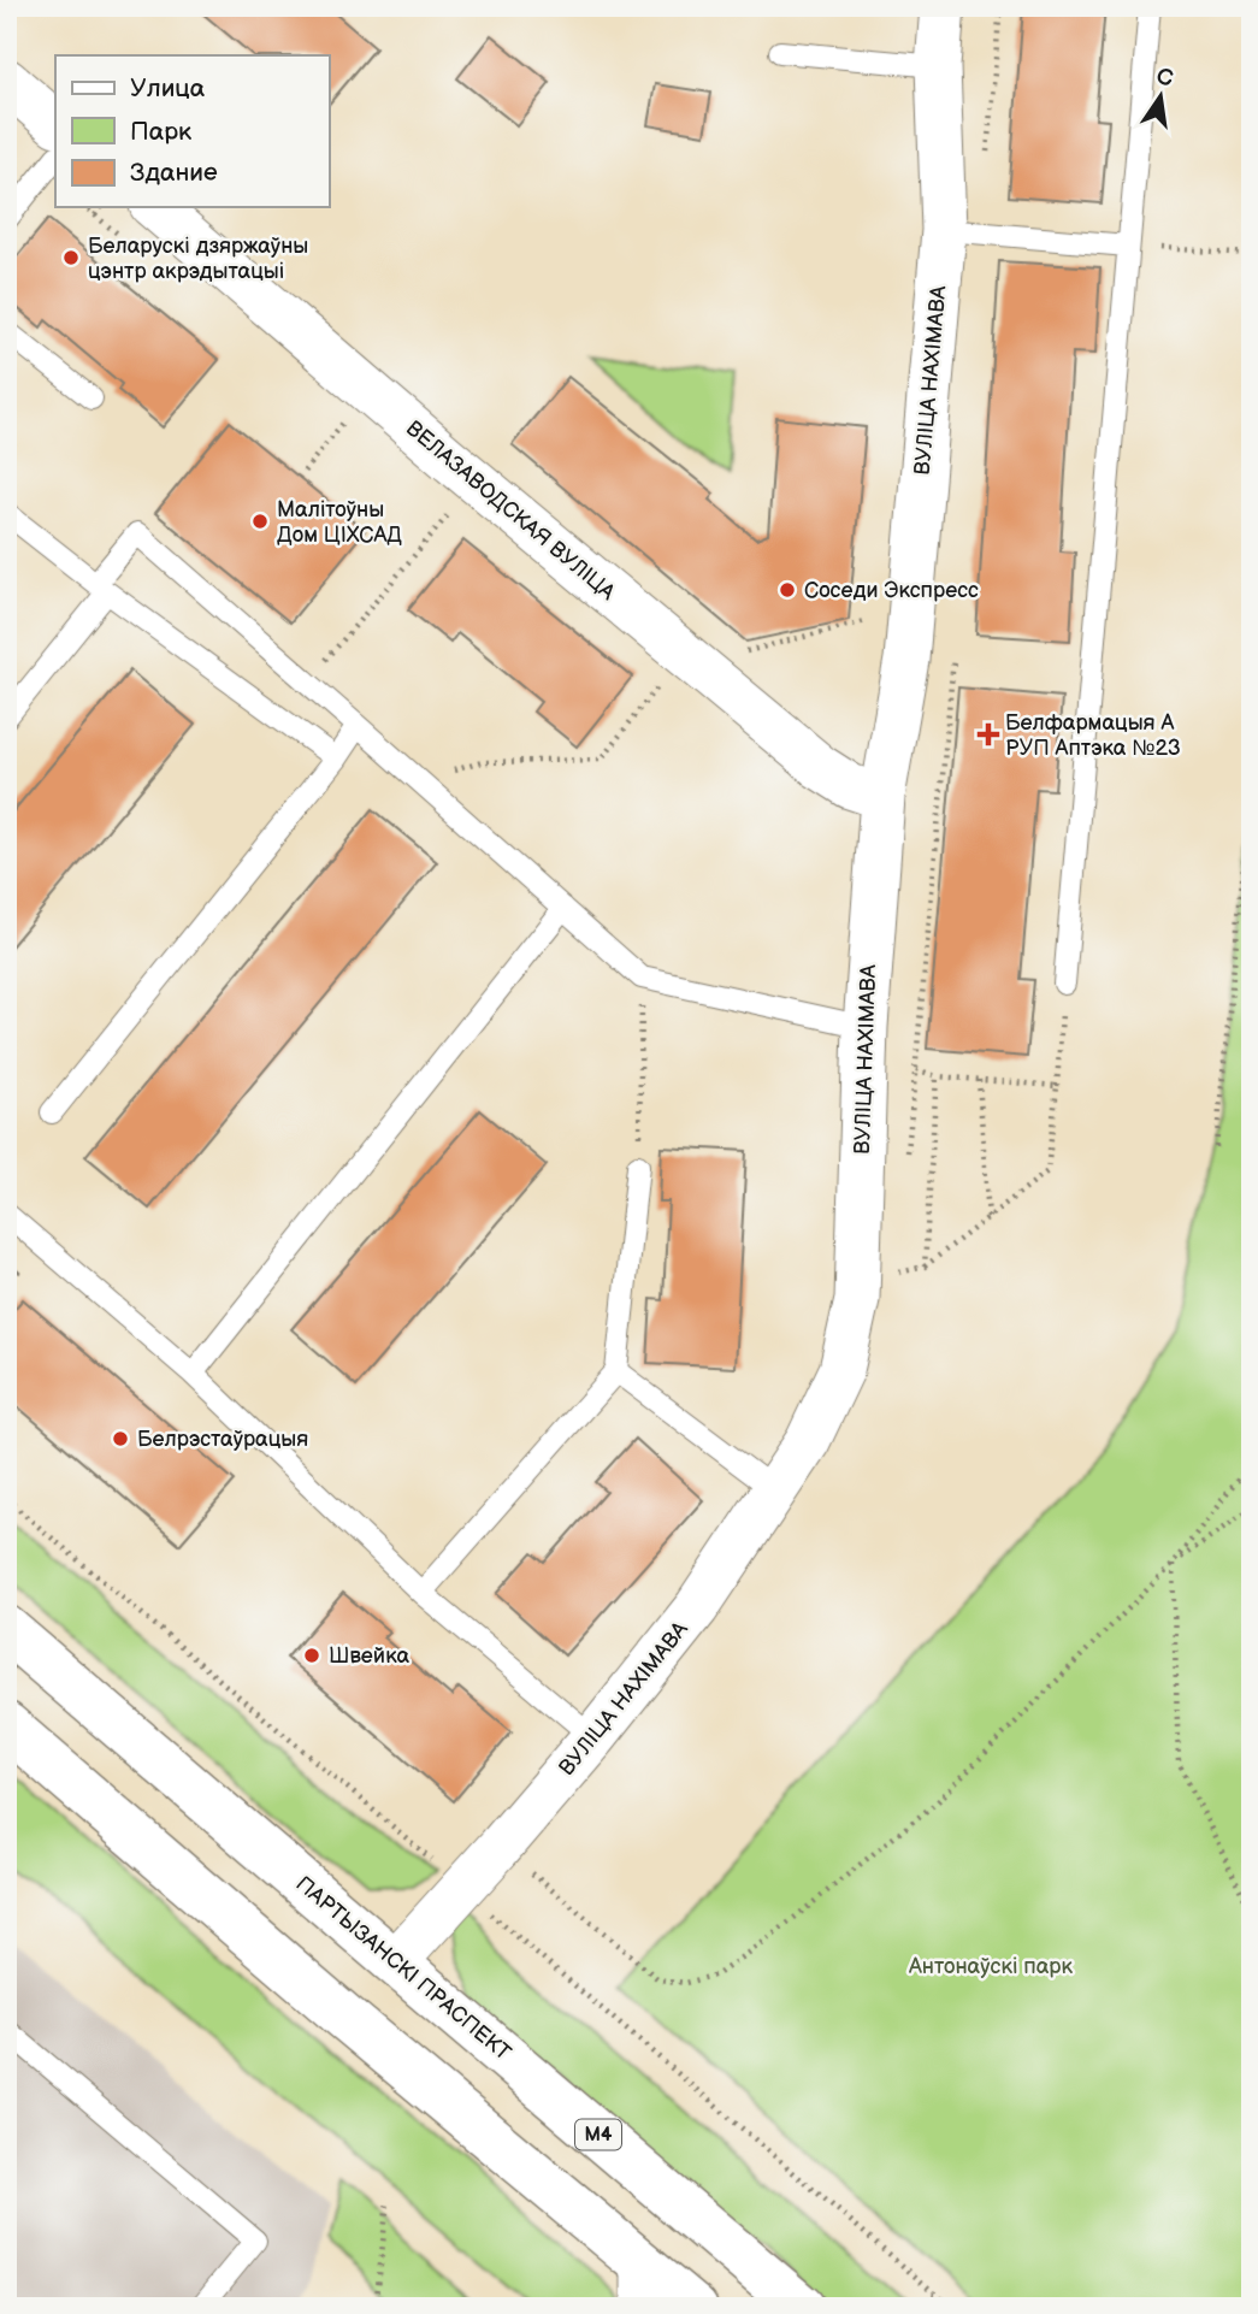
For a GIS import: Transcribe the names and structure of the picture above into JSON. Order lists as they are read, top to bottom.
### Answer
{
  "streets": {
    "main road": ["ПАРТЫЗАНСКІ ПРАСПЕКТ", "М4"],
    "street": ["ВУЛІЦА НАХІМАВА", "ВЕЛАЗАВОДСКАЯ ВУЛІЦА"]
  },
  "crossings": [
    ["ВУЛІЦА НАХІМАВА", "ВЕЛАЗАВОДСКАЯ ВУЛІЦА"],
    ["ВУЛІЦА НАХІМАВА", "ПАРТЫЗАНСКІ ПРАСПЕКТ"]
  ],
  "parks": ["Антонаўскі парк"],
  "places": {
    "other": [
      "Беларускі дзяржаўны цэнтр акрэдытацыі",
      "Малітоўны Дом ЦІХСАД",
      "Соседи Экспресс",
      "Белрэстаўрацыя",
      "Швейка"
    ],
    "health": ["Белфармацыя А РУП Аптэка №23"]
  },
  "legend": ["Улица", "Парк", "Здание"],
  "north": "top"
}
